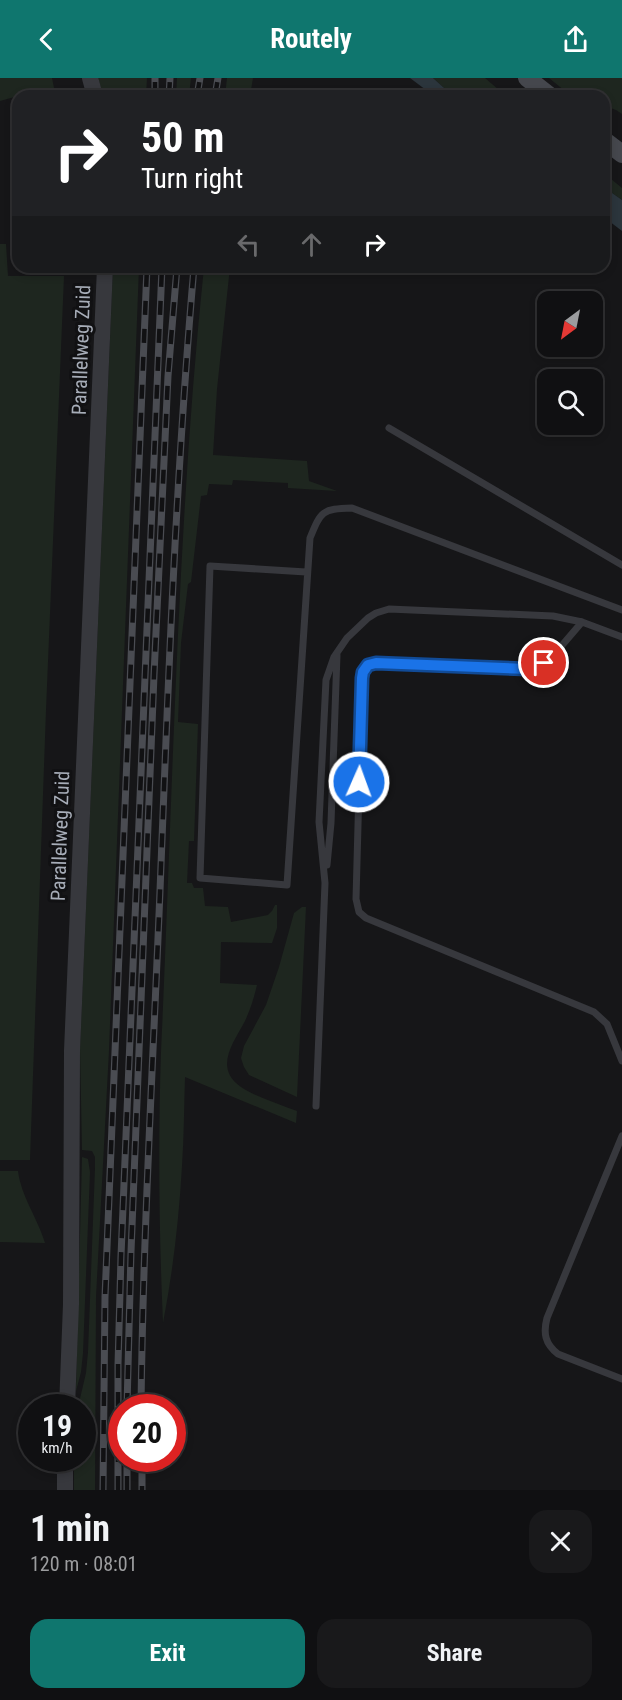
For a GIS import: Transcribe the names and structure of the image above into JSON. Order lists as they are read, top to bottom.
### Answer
{
  "streets": {
    "street": ["Parallelweg Zuid"]
  },
  "north": "bottom left",
  "page": {
    "header": "Routely",
    "turn": ["50 m", "Turn right"],
    "speed": "19 km/h",
    "limit": "20",
    "heading": ["1 min", "120 m · 08:01"],
    "buttons": ["Exit", "Share"]
  }
}
